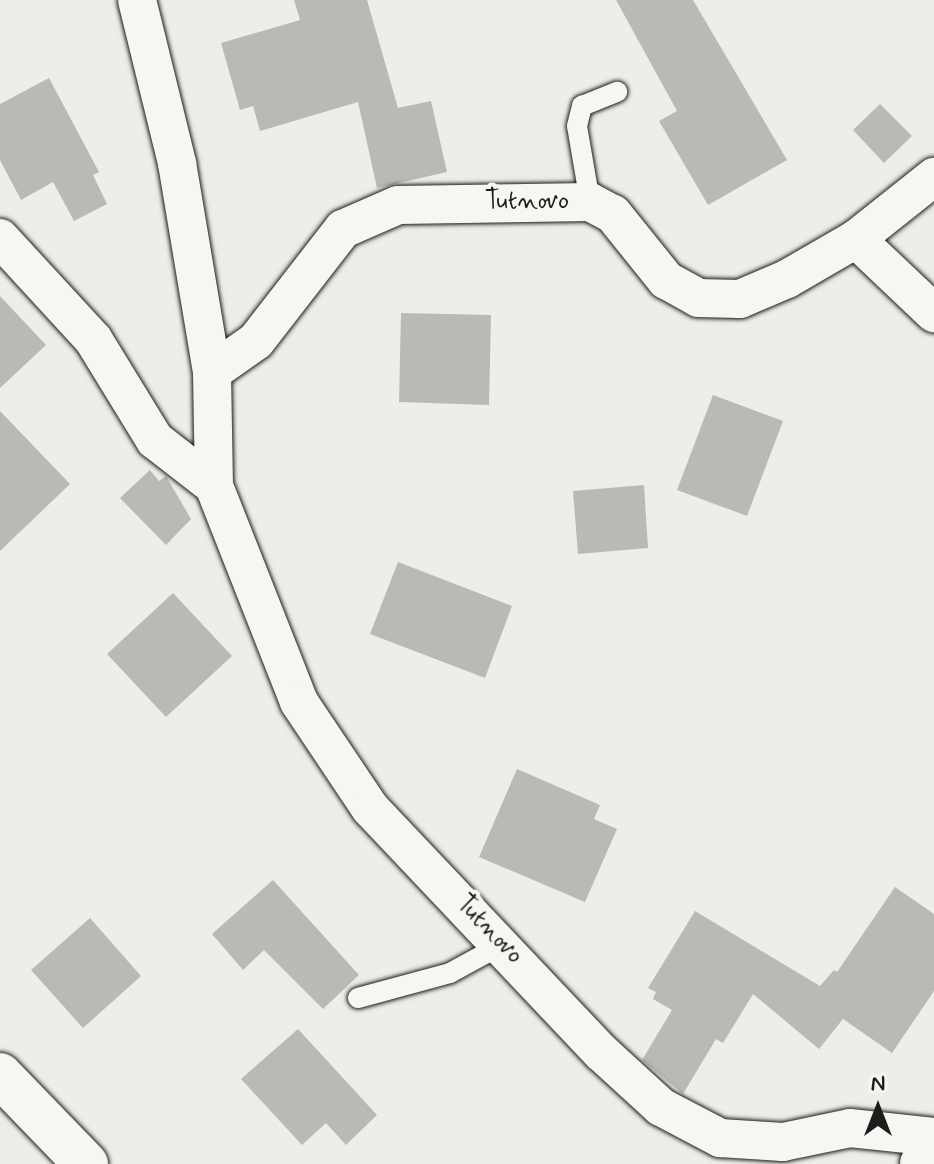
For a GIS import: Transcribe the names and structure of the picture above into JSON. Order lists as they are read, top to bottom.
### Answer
{
  "streets": {
    "street": ["Tutnovo"]
  },
  "north": "top"
}
